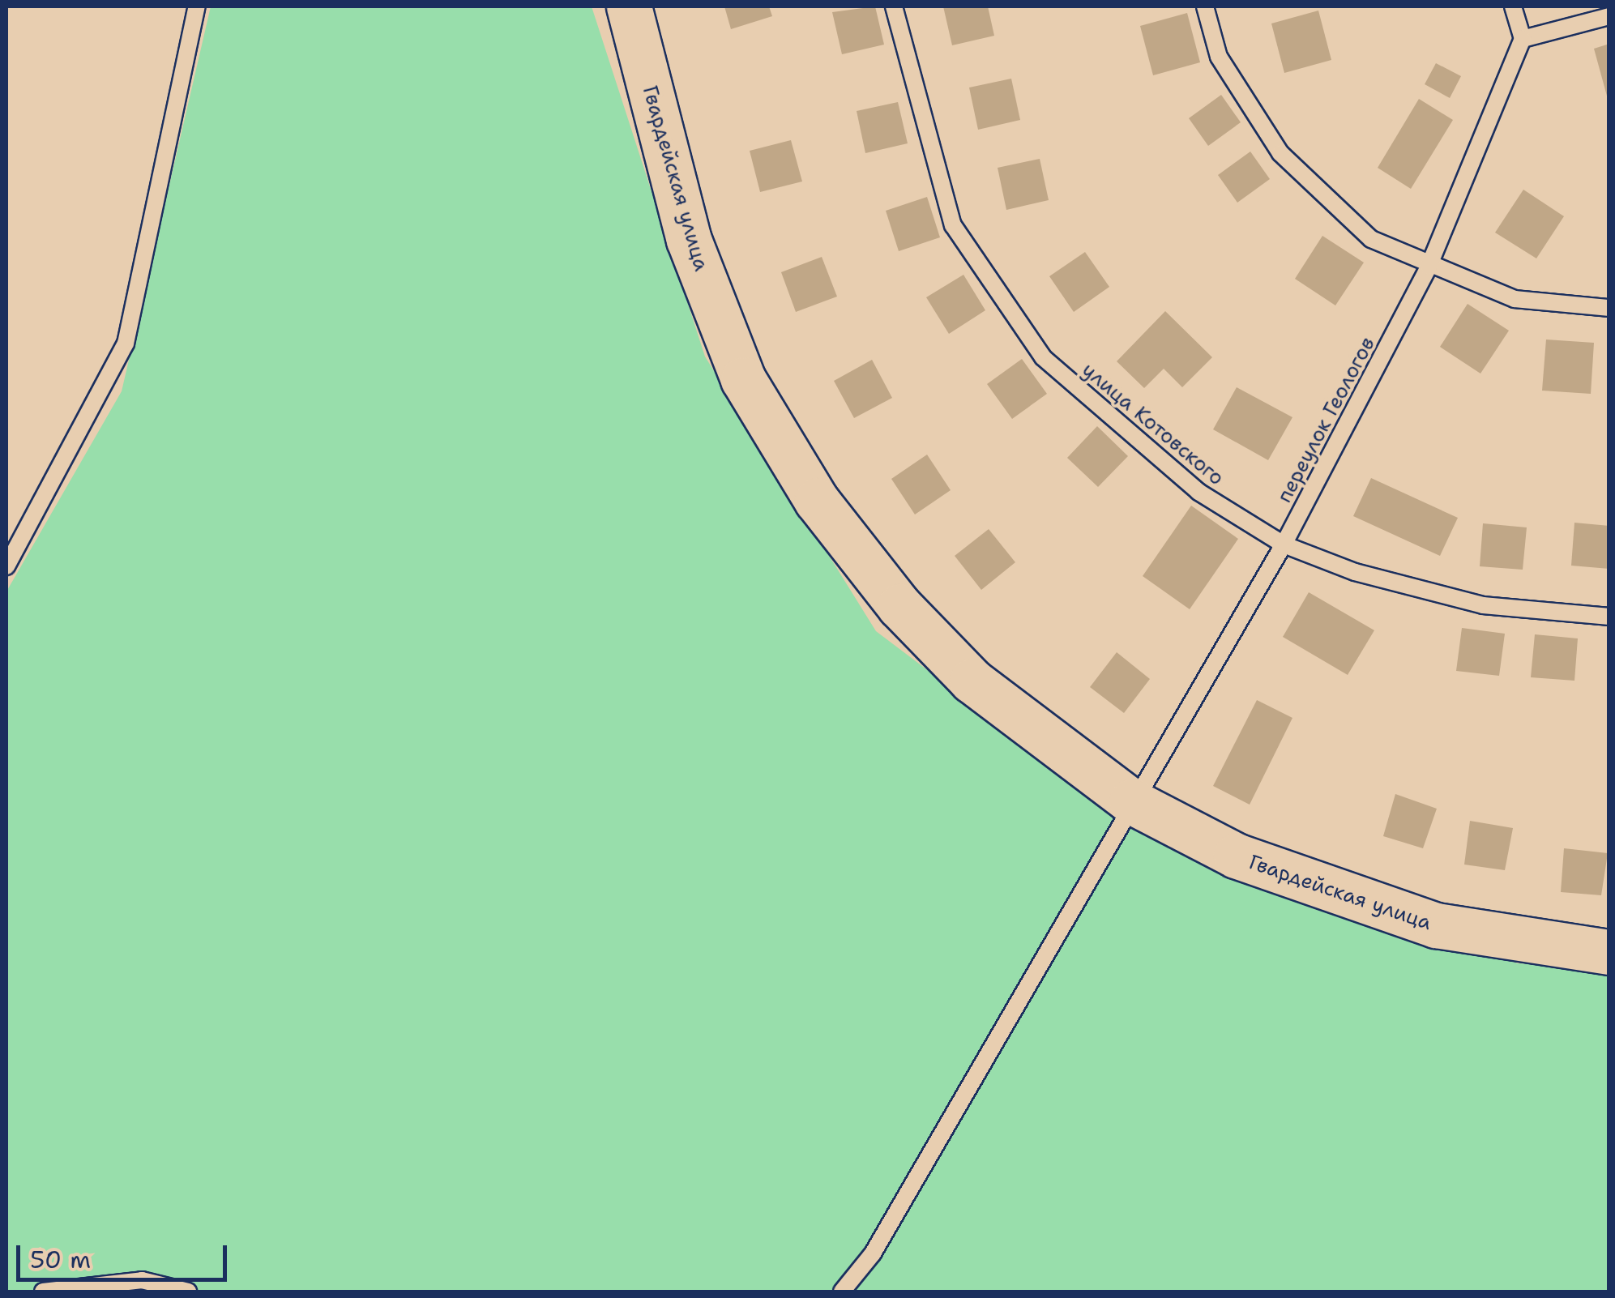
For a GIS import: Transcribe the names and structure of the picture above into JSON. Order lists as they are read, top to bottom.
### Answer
{
  "streets": {
    "main road": ["Гвардейская улица"],
    "lane": ["переулок Геологов", "улица Котовского"]
  },
  "crossings": [
    ["Гвардейская улица", "переулок Геологов"],
    ["переулок Геологов", "улица Котовского"]
  ],
  "scale_bar": "50 m"
}
